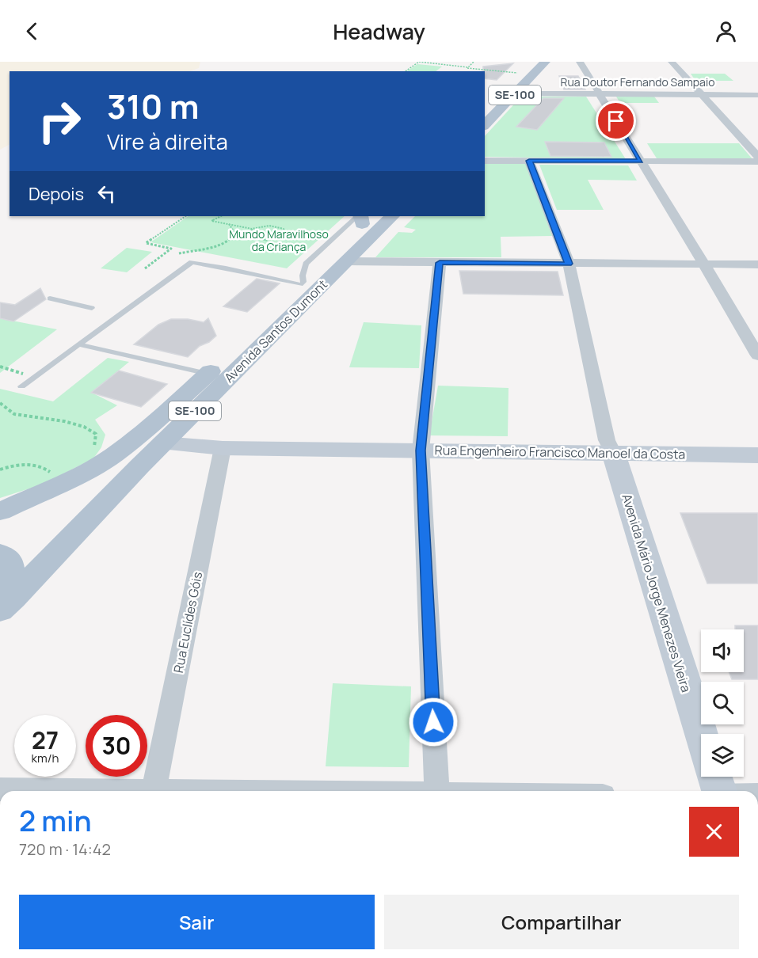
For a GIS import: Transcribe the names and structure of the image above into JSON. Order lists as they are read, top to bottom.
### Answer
{
  "streets": {
    "main road": ["SE-100", "Avenida Santos Dumont"],
    "street": [
      "Rua Doutor Fernando Sampaio",
      "Rua Engenheiro Francisco Manoel da Costa",
      "Avenida Mário Jorge Menezes Vieira",
      "Rua Euclídes Góis"
    ]
  },
  "crossings": [
    ["Rua Doutor Fernando Sampaio", "SE-100"],
    ["Avenida Santos Dumont", "Rua Engenheiro Francisco Manoel da Costa"],
    ["Rua Engenheiro Francisco Manoel da Costa", "Avenida Mário Jorge Menezes Vieira"],
    ["Rua Engenheiro Francisco Manoel da Costa", "Rua Euclídes Góis"]
  ],
  "parks": ["Mundo Maravilhoso da Criança"],
  "page": {
    "header": "Headway",
    "turn": ["310 m", "Vire à direita"],
    "then": "Depois",
    "speed": "27 km/h",
    "limit": "30",
    "heading": ["2 min", "720 m · 14:42"],
    "buttons": ["Sair", "Compartilhar"]
  }
}
